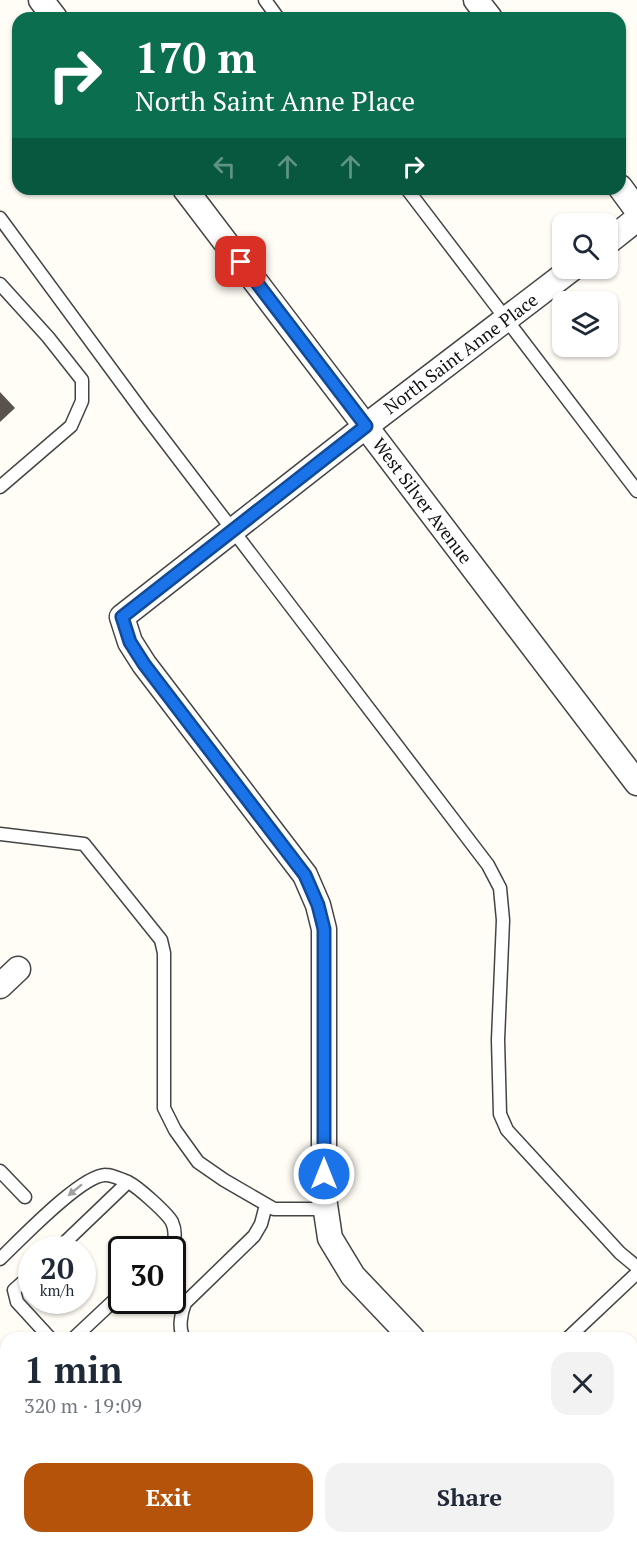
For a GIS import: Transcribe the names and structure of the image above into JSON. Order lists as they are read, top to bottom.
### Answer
{
  "streets": {
    "street": ["North Saint Anne Place", "West Silver Avenue"]
  },
  "crossings": [
    ["North Saint Anne Place", "West Silver Avenue"]
  ],
  "page": {
    "turn": ["170 m", "North Saint Anne Place"],
    "speed": "20 km/h",
    "limit": "30",
    "heading": ["1 min", "320 m · 19:09"],
    "buttons": ["Exit", "Share"]
  }
}
